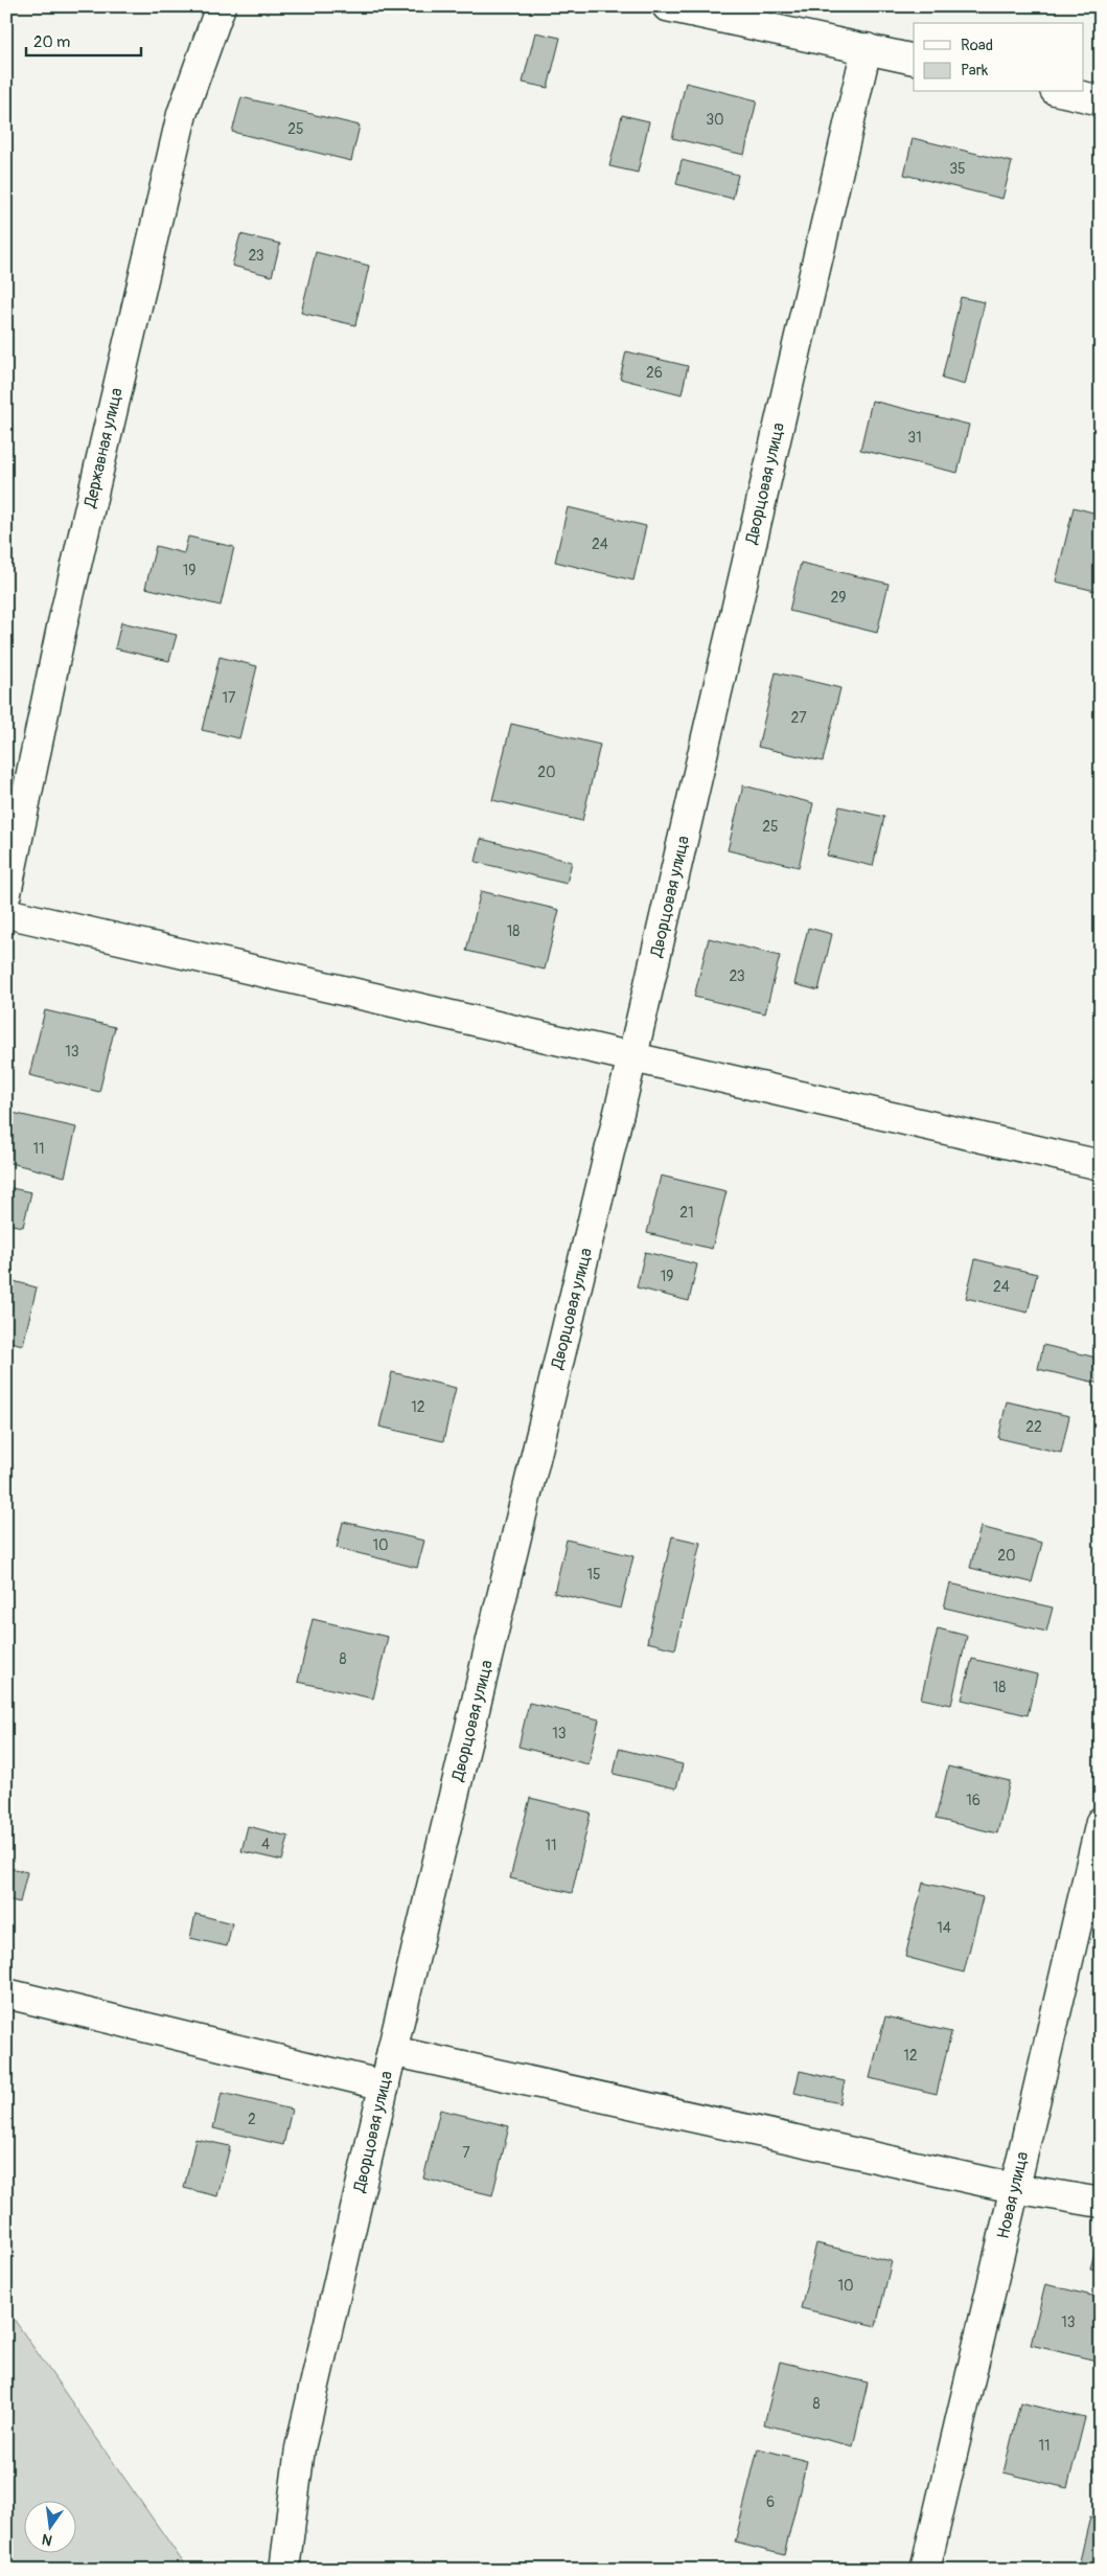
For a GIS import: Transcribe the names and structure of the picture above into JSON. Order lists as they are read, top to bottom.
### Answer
{
  "streets": {
    "street": ["Державная улица", "Дворцовая улица", "Новая улица"]
  },
  "house_numbers": [
    "30",
    "25",
    "35",
    "23",
    "26",
    "31",
    "24",
    "19",
    "29",
    "17",
    "27",
    "20",
    "25",
    "18",
    "23",
    "13",
    "11",
    "21",
    "19",
    "24",
    "12",
    "22",
    "10",
    "20",
    "15",
    "8",
    "18",
    "13",
    "16",
    "4",
    "11",
    "14",
    "12",
    "2",
    "7",
    "10",
    "13",
    "8",
    "11",
    "6"
  ],
  "legend": ["Road", "Park"],
  "scale_bar": "20 m",
  "north": "bottom"
}
